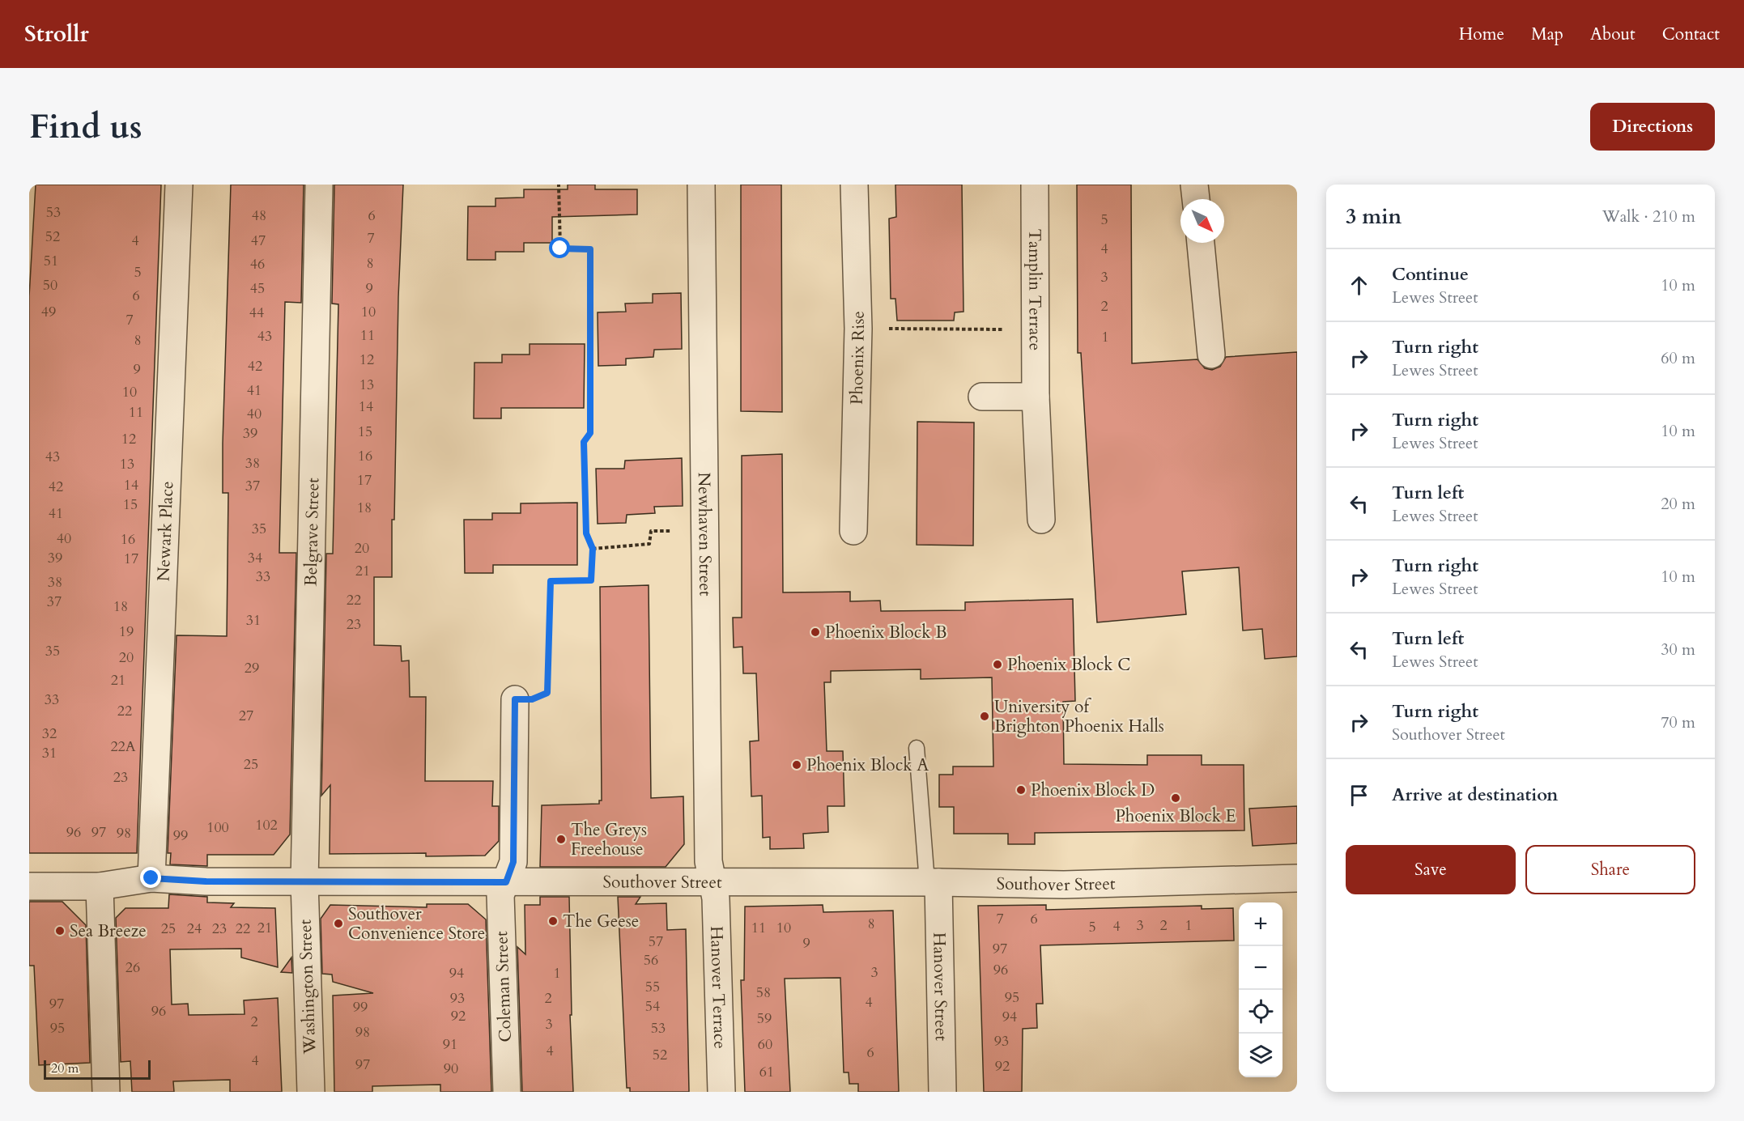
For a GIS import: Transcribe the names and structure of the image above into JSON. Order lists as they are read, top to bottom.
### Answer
{
  "streets": {
    "street": [
      "Tamplin Terrace",
      "Phoenix Rise",
      "Newark Place",
      "Belgrave Street",
      "Newhaven Street",
      "Southover Street",
      "Washington Street",
      "Coleman Street",
      "Hanover Terrace",
      "Hanover Street"
    ]
  },
  "crossings": [
    ["Newark Place", "Southover Street"],
    ["Belgrave Street", "Southover Street"],
    ["Belgrave Street", "Washington Street"],
    ["Newhaven Street", "Southover Street"],
    ["Newhaven Street", "Hanover Terrace"],
    ["Southover Street", "Washington Street"],
    ["Southover Street", "Coleman Street"],
    ["Southover Street", "Hanover Terrace"],
    ["Southover Street", "Hanover Street"]
  ],
  "places": [
    "Phoenix Block B",
    "Phoenix Block C",
    "University of Brighton Phoenix Halls",
    "Phoenix Block A",
    "Phoenix Block D",
    "Phoenix Block E",
    "The Greys Freehouse",
    "The Geese",
    "Southover Convenience Store",
    "Sea Breeze"
  ],
  "house_numbers": [
    "53",
    "48",
    "6",
    "5",
    "52",
    "7",
    "4",
    "47",
    "4",
    "51",
    "8",
    "46",
    "5",
    "3",
    "50",
    "45",
    "9",
    "6",
    "2",
    "49",
    "10",
    "44",
    "7",
    "11",
    "43",
    "1",
    "8",
    "12",
    "42",
    "9",
    "13",
    "41",
    "10",
    "14",
    "11",
    "40",
    "15",
    "39",
    "12",
    "16",
    "43",
    "38",
    "13",
    "17",
    "14",
    "37",
    "42",
    "15",
    "18",
    "41",
    "35",
    "40",
    "16",
    "20",
    "39",
    "34",
    "17",
    "21",
    "33",
    "38",
    "22",
    "37",
    "18",
    "31",
    "23",
    "19",
    "35",
    "20",
    "29",
    "21",
    "33",
    "22",
    "27",
    "32",
    "22A",
    "31",
    "25",
    "23",
    "102",
    "100",
    "96",
    "97",
    "98",
    "99",
    "7",
    "6",
    "8",
    "3",
    "2",
    "1",
    "4",
    "5",
    "21",
    "11",
    "10",
    "25",
    "24",
    "23",
    "22",
    "57",
    "9",
    "97",
    "56",
    "26",
    "96",
    "3",
    "94",
    "1",
    "55",
    "58",
    "95",
    "93",
    "2",
    "4",
    "97",
    "54",
    "99",
    "96",
    "92",
    "94",
    "59",
    "2",
    "3",
    "95",
    "53",
    "98",
    "93",
    "91",
    "60",
    "4",
    "6",
    "52",
    "4",
    "97",
    "92",
    "90",
    "61"
  ],
  "scale_bar": "20 m",
  "north": "bottom right",
  "page": {
    "header": "Strollr",
    "nav": [
      "Home",
      "Map",
      "About",
      "Contact"
    ],
    "buttons": [
      "Directions",
      ["Save", "Share"]
    ],
    "title": "Find us",
    "heading": ["3 min", "Walk · 210 m"],
    "list": [
      ["Continue", "Lewes Street", "10 m"],
      ["Turn right", "Lewes Street", "60 m"],
      ["Turn right", "Lewes Street", "10 m"],
      ["Turn left", "Lewes Street", "20 m"],
      ["Turn right", "Lewes Street", "10 m"],
      ["Turn left", "Lewes Street", "30 m"],
      ["Turn right", "Southover Street", "70 m"],
      "Arrive at destination"
    ],
    "map_buttons": ["+", "−"],
    "scale": "20 m"
  }
}
